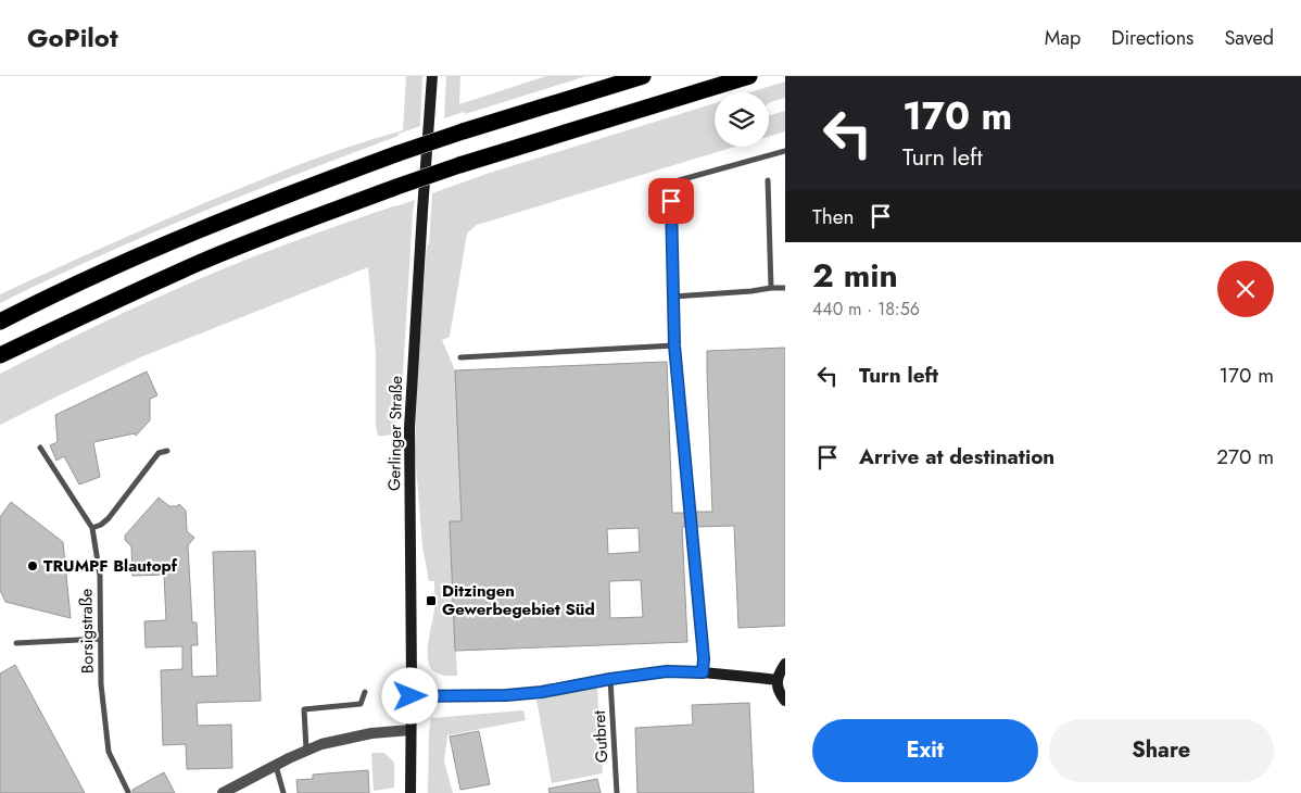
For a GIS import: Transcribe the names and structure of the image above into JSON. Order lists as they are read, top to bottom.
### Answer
{
  "streets": {
    "main road": ["Gerlinger Straße"],
    "lane": ["Borsigstraße", "Gutbret"]
  },
  "places": {
    "other": ["TRUMPF Blautopf"],
    "transit": ["Ditzingen Gewerbegebiet Süd"]
  },
  "page": {
    "header": "GoPilot",
    "nav": ["Map", "Directions", "Saved"],
    "turn": ["170 m", "Turn left"],
    "then": "Then",
    "heading": ["2 min", "440 m · 18:56"],
    "list": [
      {
        "name": "Turn left",
        "value": "170 m"
      },
      {
        "name": "Arrive at destination",
        "value": "270 m"
      }
    ],
    "buttons": ["Exit", "Share"]
  }
}
